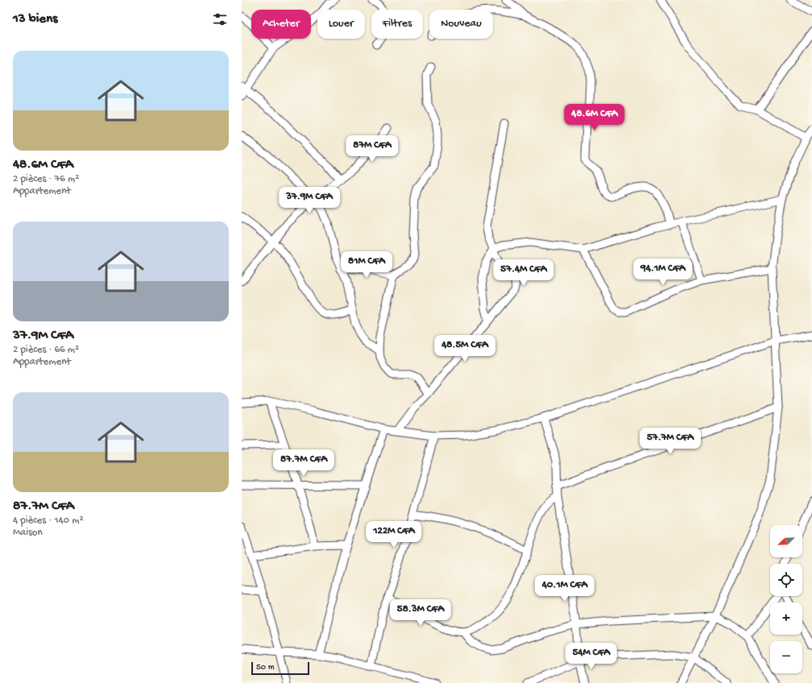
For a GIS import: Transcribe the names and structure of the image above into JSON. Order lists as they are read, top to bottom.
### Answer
{
  "scale_bar": "50 m",
  "north": "bottom left",
  "page": {
    "heading": "13 biens",
    "chip": [
      "Acheter",
      "Louer",
      "Filtres",
      "Nouveau"
    ],
    "list": [
      {
        "name": "48.6M CFA",
        "note": "2 pièces · 76 m² · Appartement"
      },
      {
        "name": "37.9M CFA",
        "note": "2 pièces · 66 m² · Appartement"
      },
      {
        "name": "87.7M CFA",
        "note": "4 pièces · 140 m² · Maison"
      }
    ],
    "price": [
      "48.6M CFA",
      "87M CFA",
      "37.9M CFA",
      "81M CFA",
      "94.1M CFA",
      "57.4M CFA",
      "48.5M CFA",
      "57.7M CFA",
      "87.7M CFA",
      "122M CFA",
      "40.1M CFA",
      "58.3M CFA",
      "54M CFA"
    ],
    "map_buttons": ["+", "−"],
    "scale": "50 m"
  }
}
